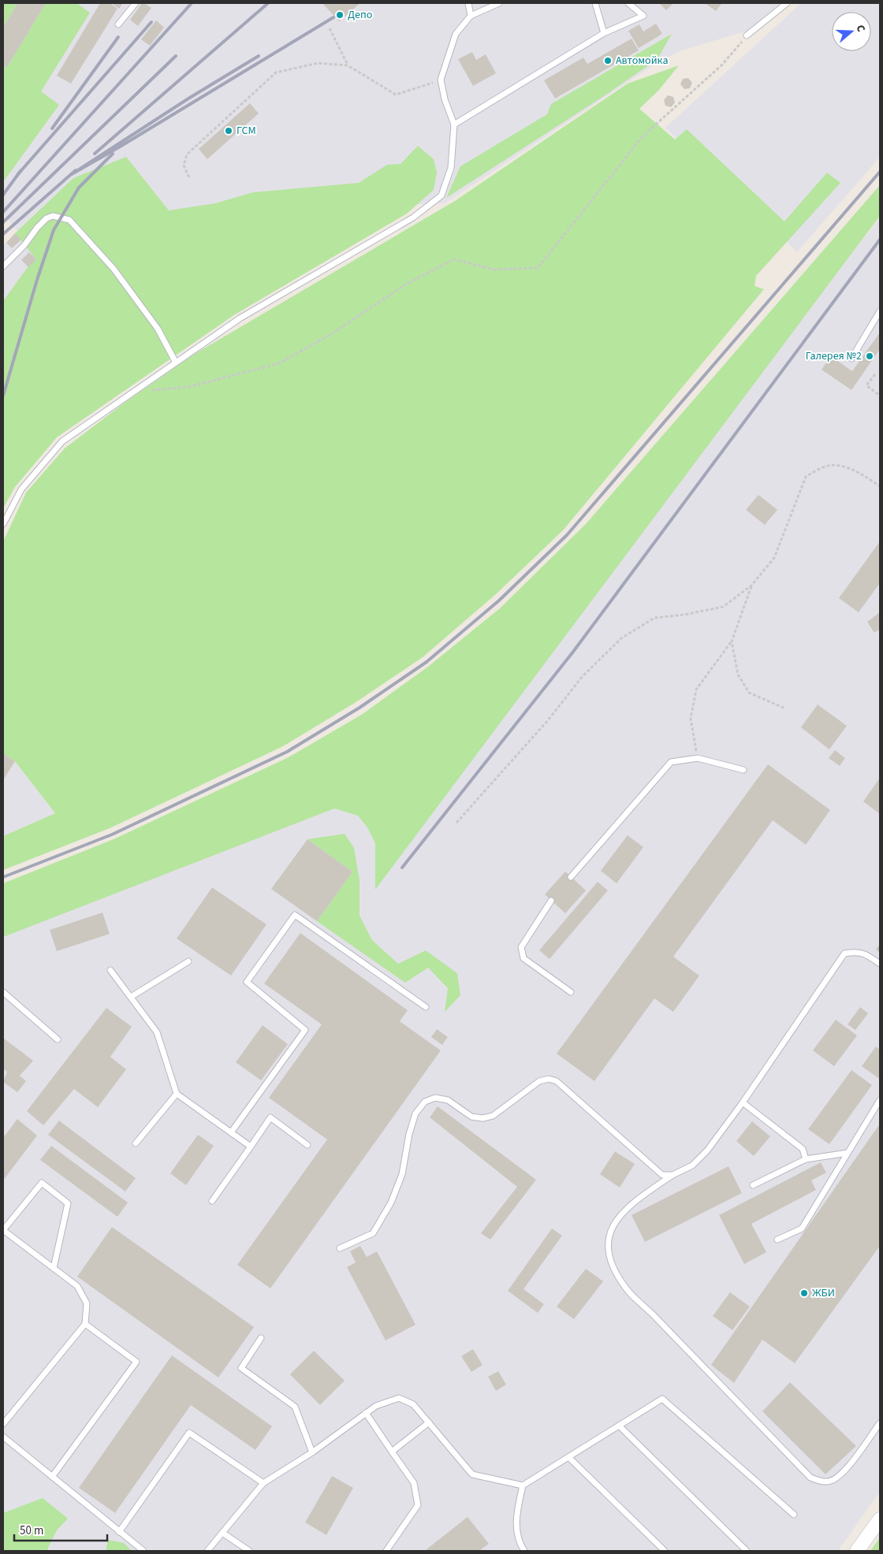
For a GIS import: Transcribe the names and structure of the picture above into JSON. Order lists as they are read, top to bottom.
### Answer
{
  "places": [
    "Депо",
    "Автомойка",
    "ГСМ",
    "Галерея №2",
    "ЖБИ"
  ],
  "scale_bar": "50 m",
  "north": "right"
}
